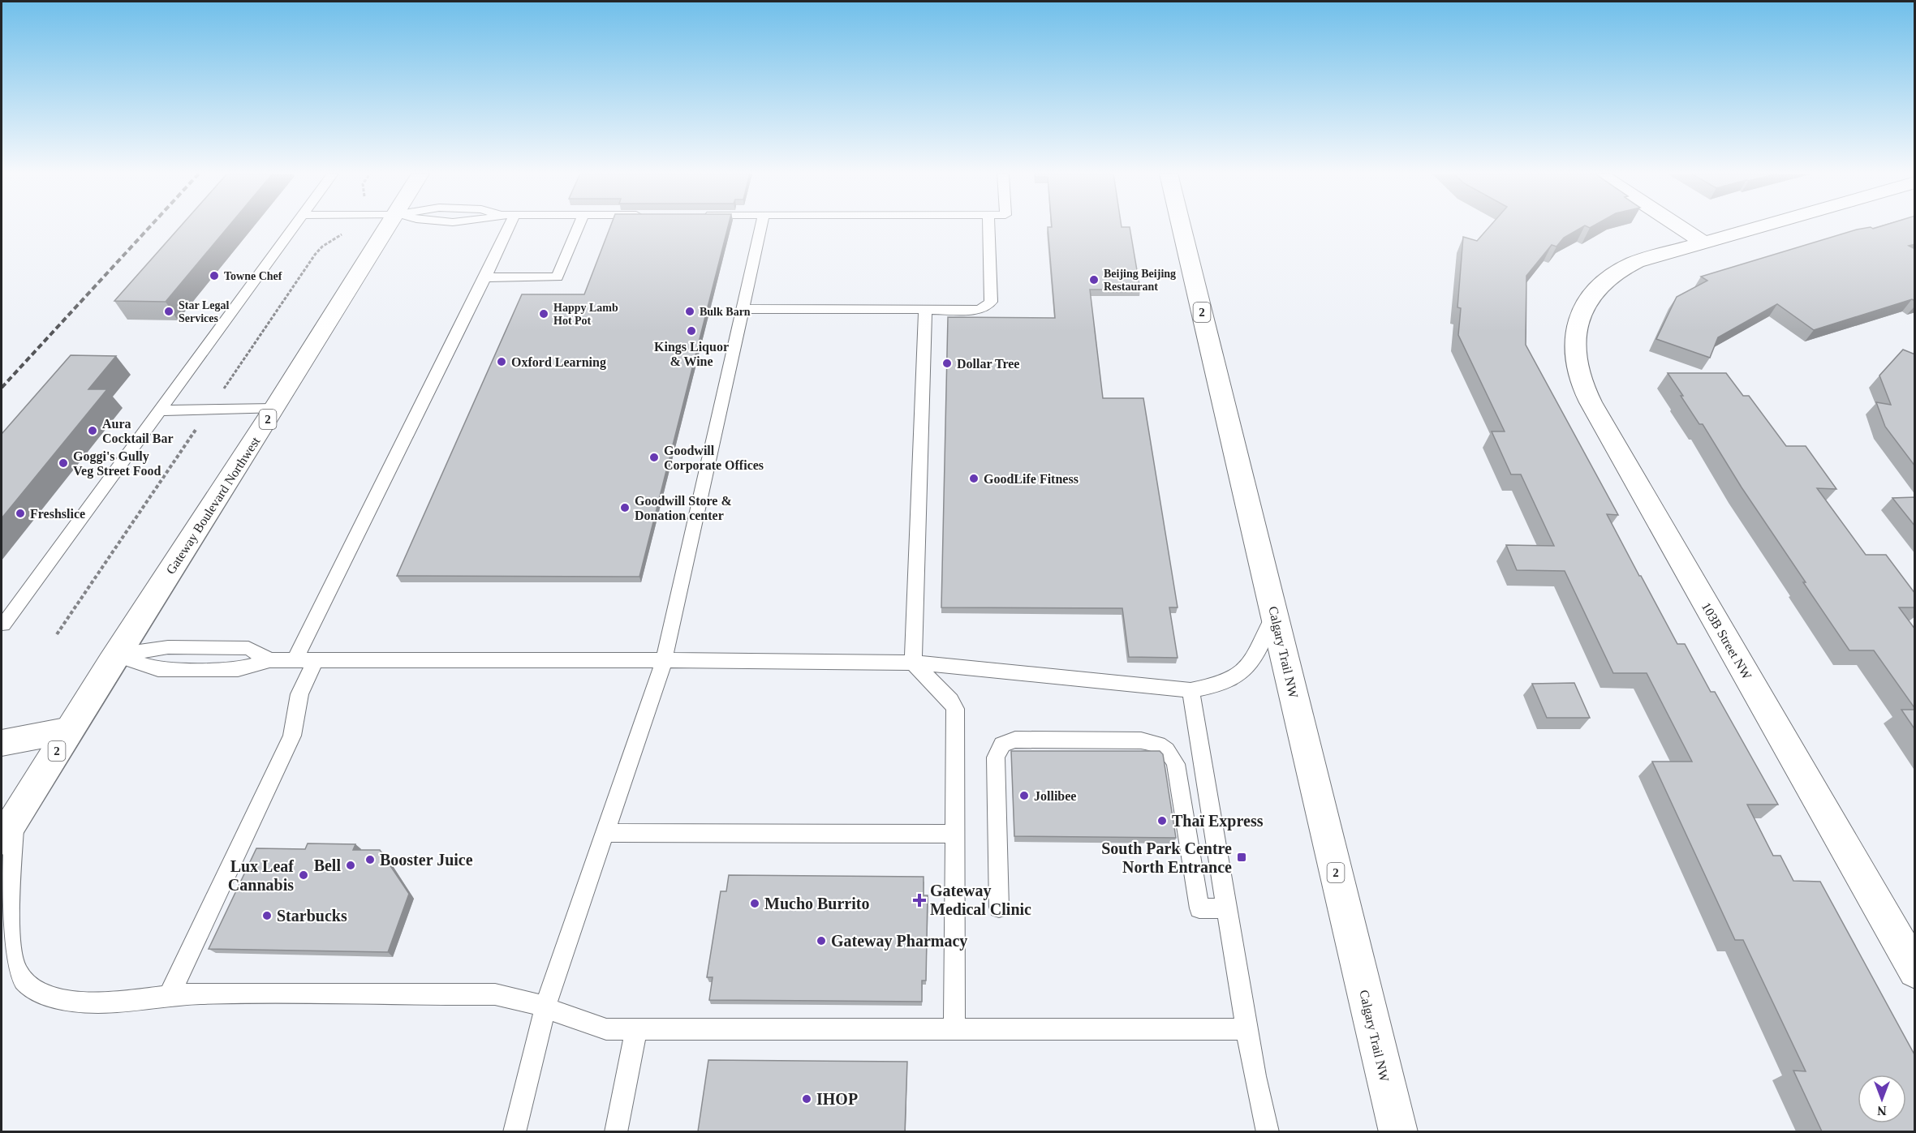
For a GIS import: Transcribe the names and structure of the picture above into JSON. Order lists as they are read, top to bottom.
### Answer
{
  "streets": {
    "main road": [
      "2",
      "Gateway Boulevard Northwest",
      "103B Street NW",
      "Calgary Trail NW"
    ]
  },
  "crossings": [
    ["2", "Gateway Boulevard Northwest"]
  ],
  "places": {
    "other": [
      "Towne Chef",
      "Beijing Beijing Restaurant",
      "Star Legal Services",
      "Bulk Barn",
      "Happy Lamb Hot Pot",
      "Kings Liquor & Wine",
      "Oxford Learning",
      "Dollar Tree",
      "Aura Cocktail Bar",
      "Goodwill Corporate Offices",
      "Goggi's Gully Veg Street Food",
      "GoodLife Fitness",
      "Goodwill Store & Donation center",
      "Freshslice",
      "Jollibee",
      "Thaï Express",
      "Booster Juice",
      "Bell",
      "Lux Leaf Cannabis",
      "Mucho Burrito",
      "Starbucks",
      "Gateway Pharmacy",
      "IHOP"
    ],
    "transit": ["South Park Centre North Entrance"],
    "health": ["Gateway Medical Clinic"]
  },
  "north": "bottom"
}
